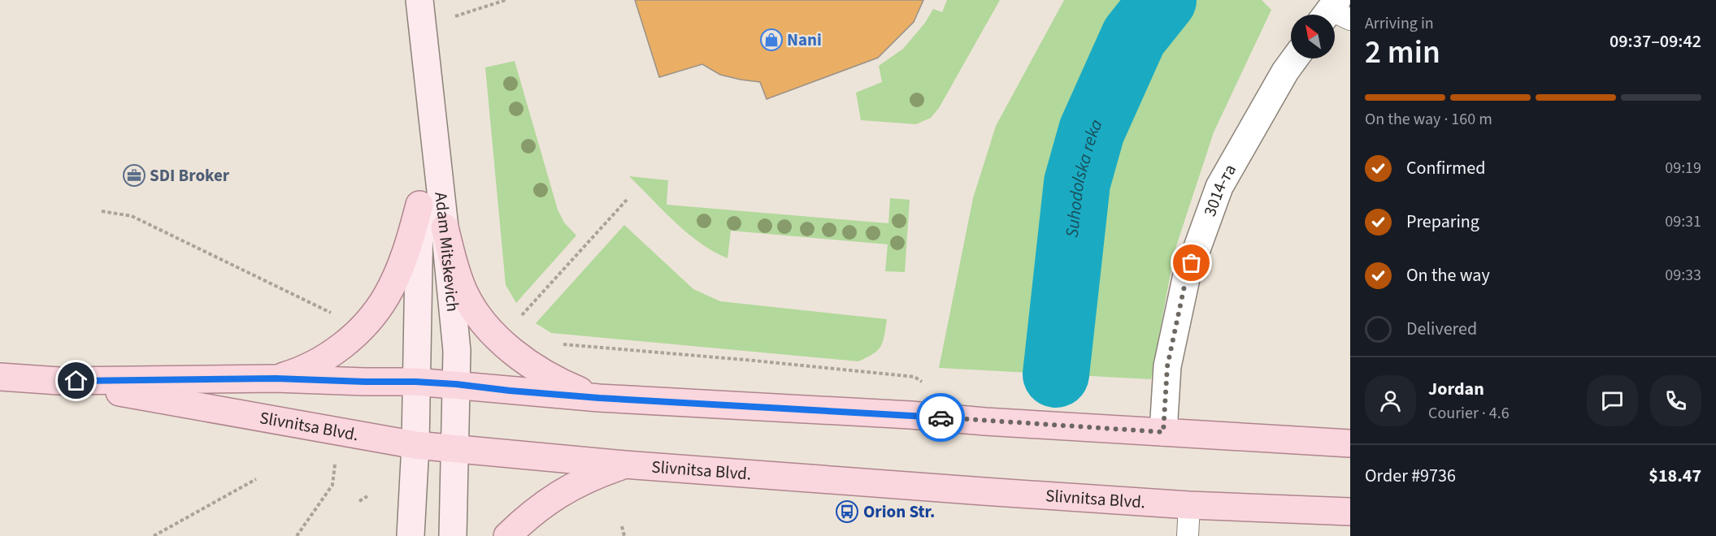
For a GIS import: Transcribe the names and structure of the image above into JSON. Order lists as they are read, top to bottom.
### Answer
{
  "streets": {
    "main road": ["Slivnitsa Blvd."],
    "street": ["3014-та", "Adam Mitskevich"]
  },
  "crossings": [
    ["3014-та", "Slivnitsa Blvd."],
    ["Adam Mitskevich", "Slivnitsa Blvd."]
  ],
  "water": ["Suhodolska reka"],
  "places": {
    "shop": ["Nani"],
    "office": ["SDI Broker"],
    "bus stop": ["Orion Str."]
  },
  "north": "top left",
  "page": {
    "heading": ["2 min", "Arriving in", "09:37–09:42"],
    "panel": [
      "Jordan",
      "Courier · 4.6",
      "Order #9736",
      "$18.47"
    ],
    "bar": "On the way · 160 m",
    "list": [
      ["Confirmed", "09:19"],
      ["Preparing", "09:31"],
      ["On the way", "09:33"],
      "Delivered"
    ]
  }
}
